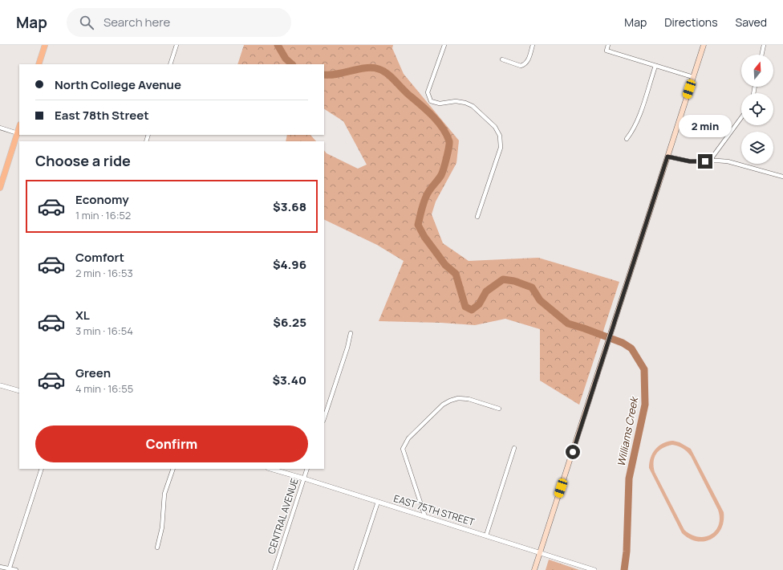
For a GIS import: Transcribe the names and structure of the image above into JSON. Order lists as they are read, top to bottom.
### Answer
{
  "streets": {
    "street": ["EAST 75TH STREET", "CENTRAL AVENUE"]
  },
  "crossings": [
    ["EAST 75TH STREET", "CENTRAL AVENUE"]
  ],
  "water": ["Williams Creek"],
  "north": "top",
  "page": {
    "header": "Map",
    "search": "Search here",
    "nav": ["Map", "Directions", "Saved"],
    "banner": ["North College Avenue", "East 78th Street"],
    "bubble": "2 min",
    "heading": "Choose a ride",
    "list": [
      {
        "name": "Economy",
        "note": "1 min · 16:52",
        "value": "$3.68"
      },
      {
        "name": "Comfort",
        "note": "2 min · 16:53",
        "value": "$4.96"
      },
      {
        "name": "XL",
        "note": "3 min · 16:54",
        "value": "$6.25"
      },
      {
        "name": "Green",
        "note": "4 min · 16:55",
        "value": "$3.40"
      }
    ],
    "buttons": "Confirm"
  }
}
